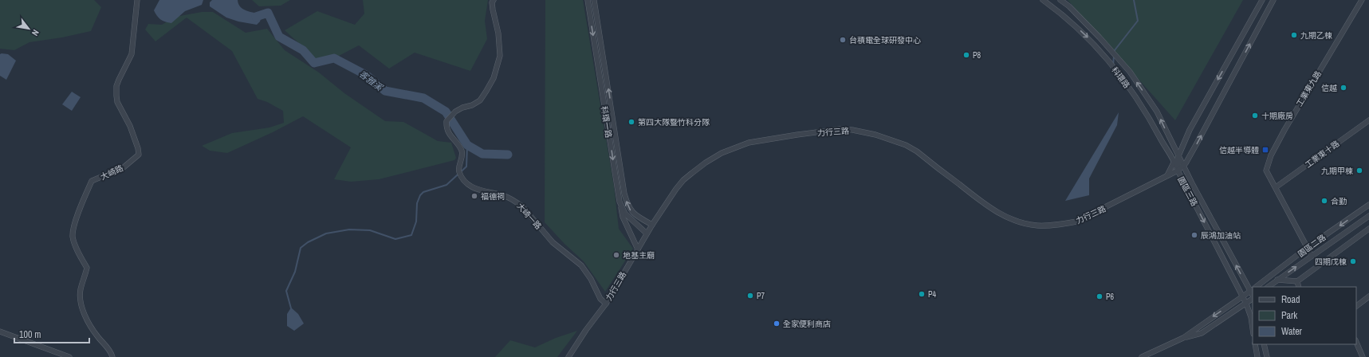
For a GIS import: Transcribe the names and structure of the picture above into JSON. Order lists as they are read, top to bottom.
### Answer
{
  "streets": {
    "street": [
      "科環路",
      "工業東九路",
      "科環一路",
      "力行三路",
      "工業東十路",
      "大崎路",
      "園區三路",
      "大崎一路",
      "園區二路"
    ]
  },
  "crossings": [
    ["科環路", "力行三路"],
    ["科環路", "園區三路"],
    ["工業東九路", "工業東十路"],
    ["工業東九路", "園區二路"],
    ["科環一路", "力行三路"],
    ["力行三路", "園區三路"],
    ["力行三路", "大崎一路"],
    ["園區三路", "園區二路"]
  ],
  "water": ["客雅溪"],
  "places": {
    "other": [
      "九期乙棟",
      "台積電全球研發中心",
      "P8",
      "信越",
      "十期廠房",
      "第四大隊暨竹科分隊",
      "九期甲棟",
      "福德祠",
      "合勤",
      "辰鴻加油站",
      "地基主廟",
      "四期戊棟",
      "P4",
      "P7",
      "P6",
      "全家便利商店"
    ],
    "transit": ["信越半導體"]
  },
  "legend": ["Road", "Park", "Water"],
  "scale_bar": "100 m",
  "north": "bottom right"
}
